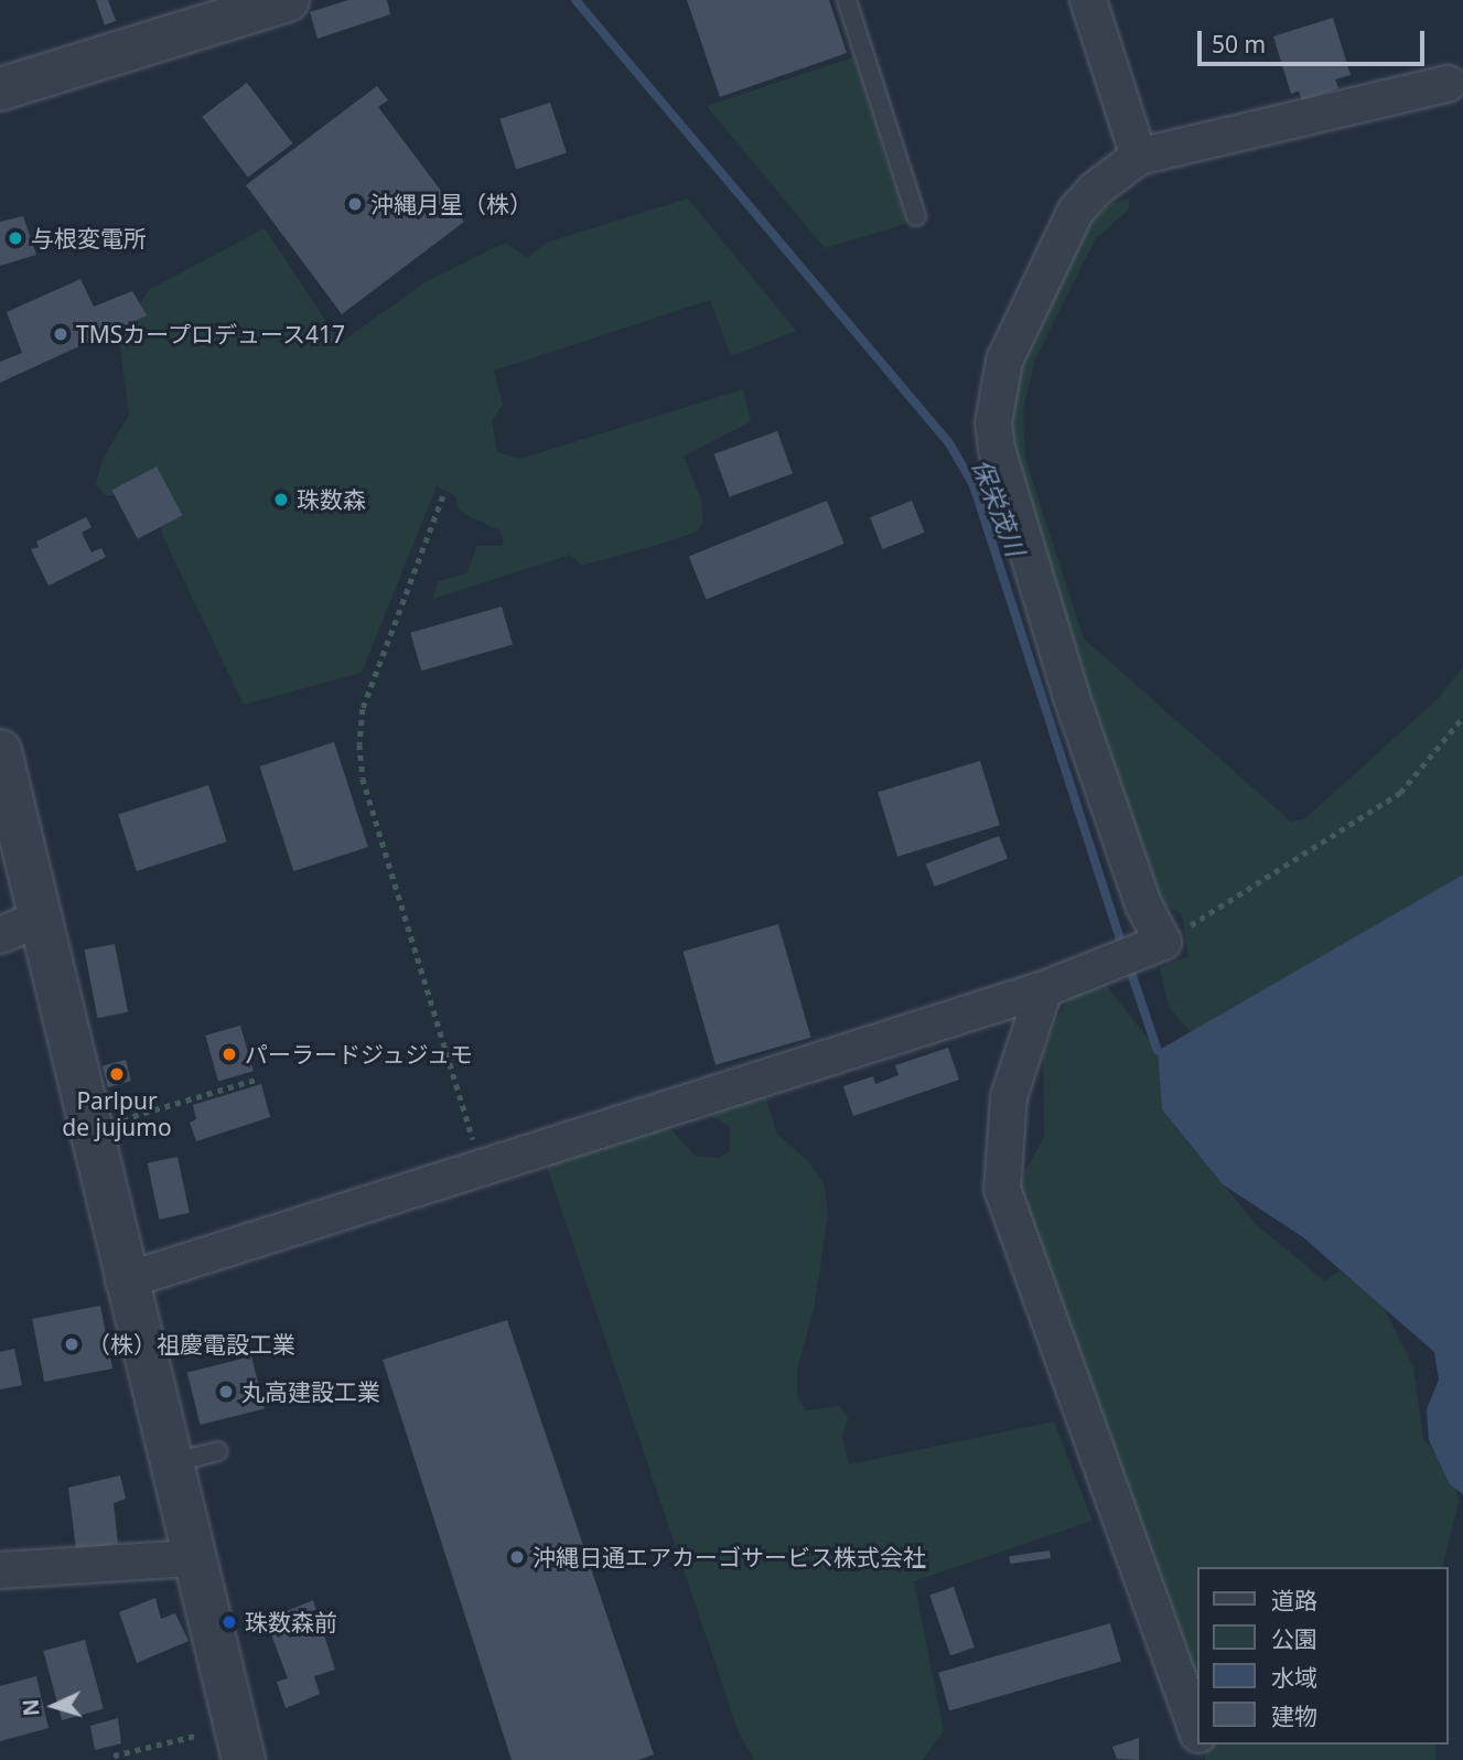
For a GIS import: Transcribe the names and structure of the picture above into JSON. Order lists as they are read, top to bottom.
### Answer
{
  "water": ["保栄茂川"],
  "places": [
    "沖縄月星（株）",
    "与根変電所",
    "TMSカープロデュース417",
    "珠数森",
    "パーラードジュジュモ",
    "Parlpur de jujumo",
    "（株）祖慶電設工業",
    "丸高建設工業",
    "沖縄日通エアカーゴサービス株式会社",
    "珠数森前"
  ],
  "legend": [
    "道路",
    "公園",
    "水域",
    "建物"
  ],
  "scale_bar": "50 m",
  "north": "left"
}
